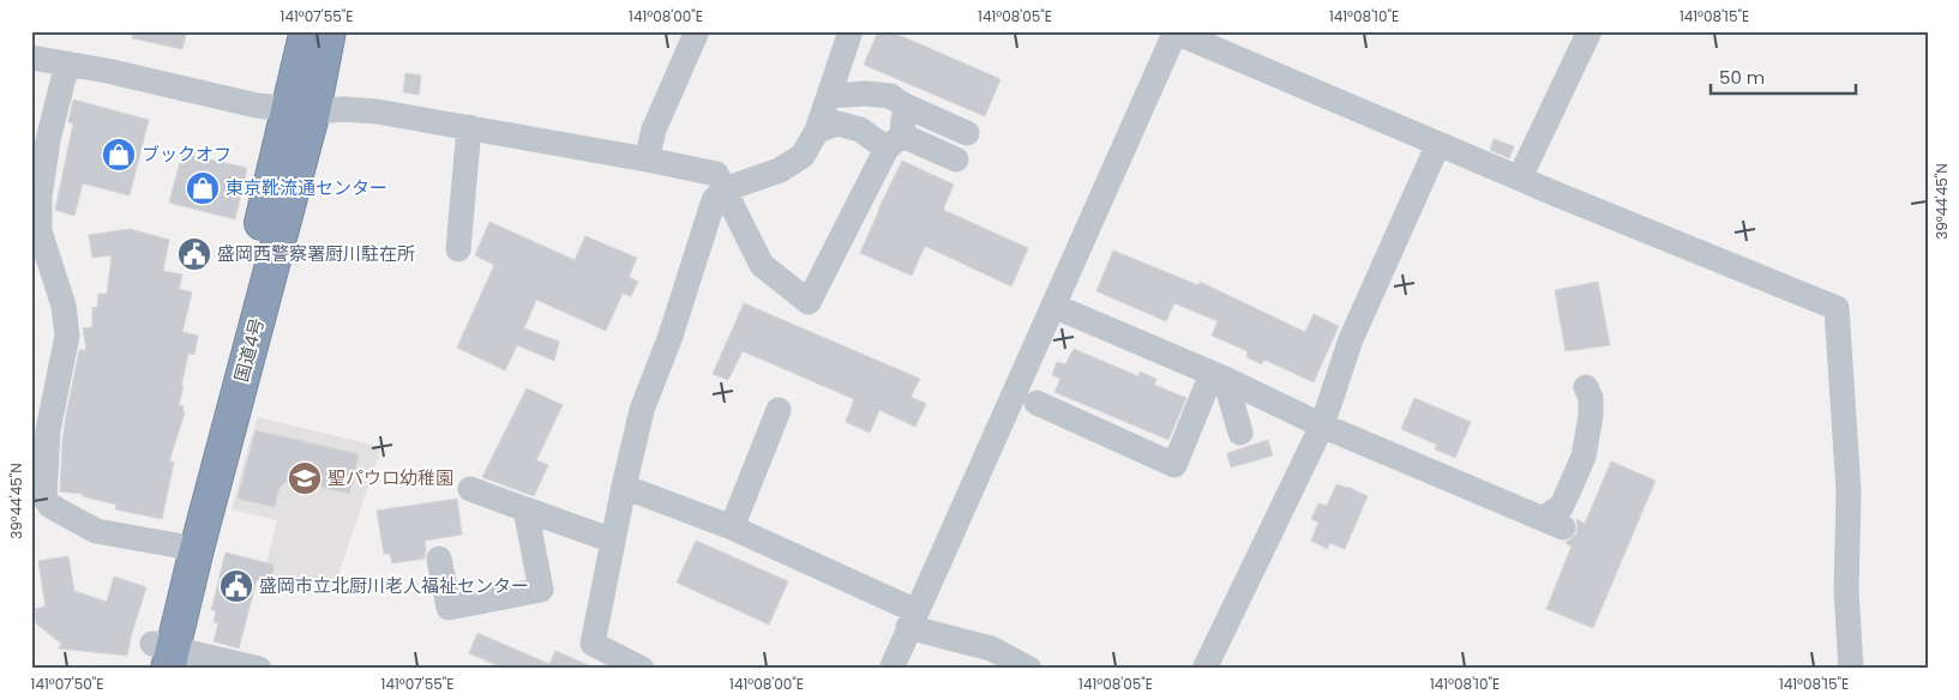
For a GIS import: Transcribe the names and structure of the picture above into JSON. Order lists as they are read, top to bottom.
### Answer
{
  "streets": {
    "highway": ["国道4号"]
  },
  "places": {
    "shop": ["ブックオフ", "東京靴流通センター"],
    "public building": ["盛岡西警察署厨川駐在所", "盛岡市立北厨川老人福祉センター"],
    "school or university": ["聖パウロ幼稚園"]
  },
  "scale_bar": "50 m",
  "coordinates": [
    "141°07'55\"E",
    "141°08'00\"E",
    "141°08'05\"E",
    "141°08'10\"E",
    "141°08'15\"E",
    "39°44'45\"N",
    "141°07'50\"E"
  ]
}
